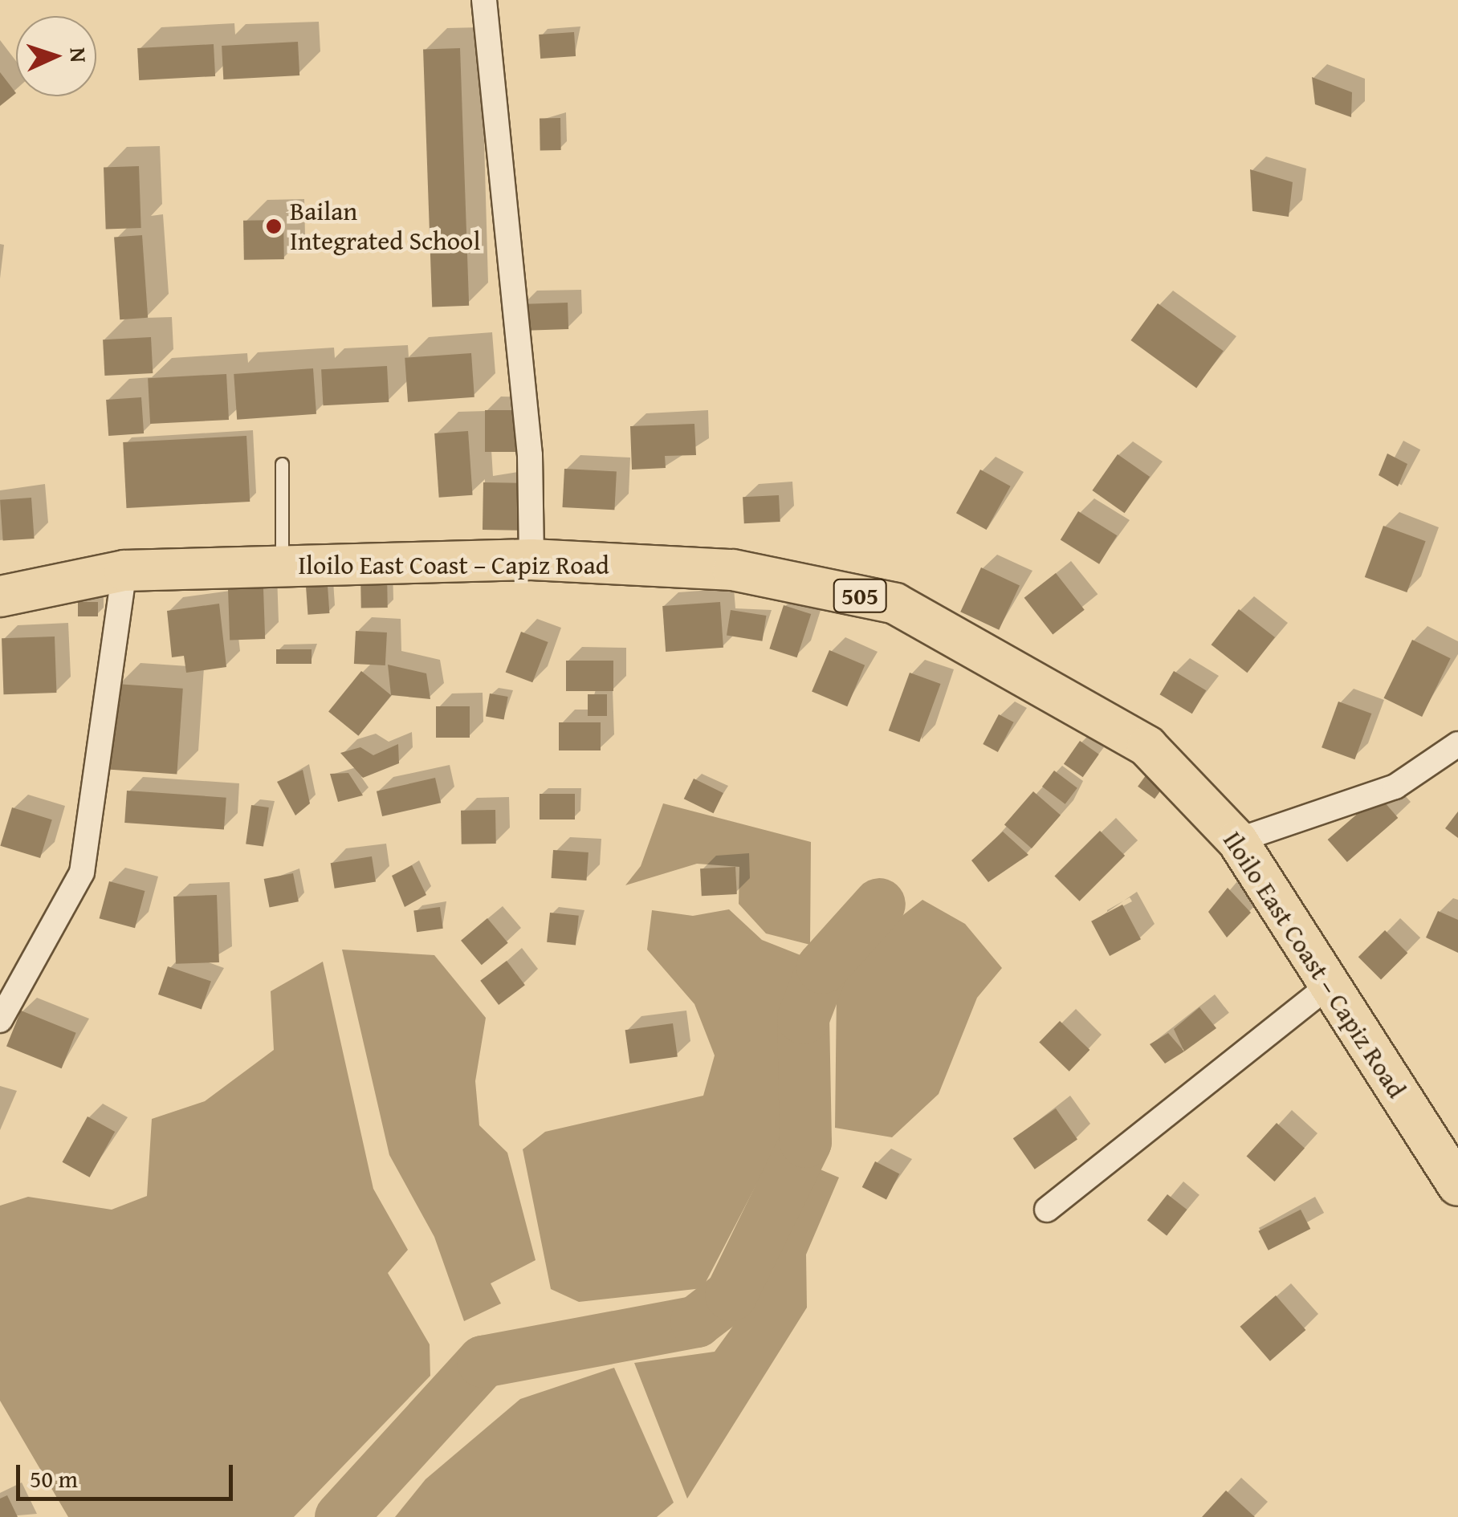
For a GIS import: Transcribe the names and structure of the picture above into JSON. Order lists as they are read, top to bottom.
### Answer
{
  "streets": {
    "main road": ["Iloilo East Coast – Capiz Road", "505"]
  },
  "places": ["Bailan Integrated School"],
  "scale_bar": "50 m",
  "north": "right"
}
